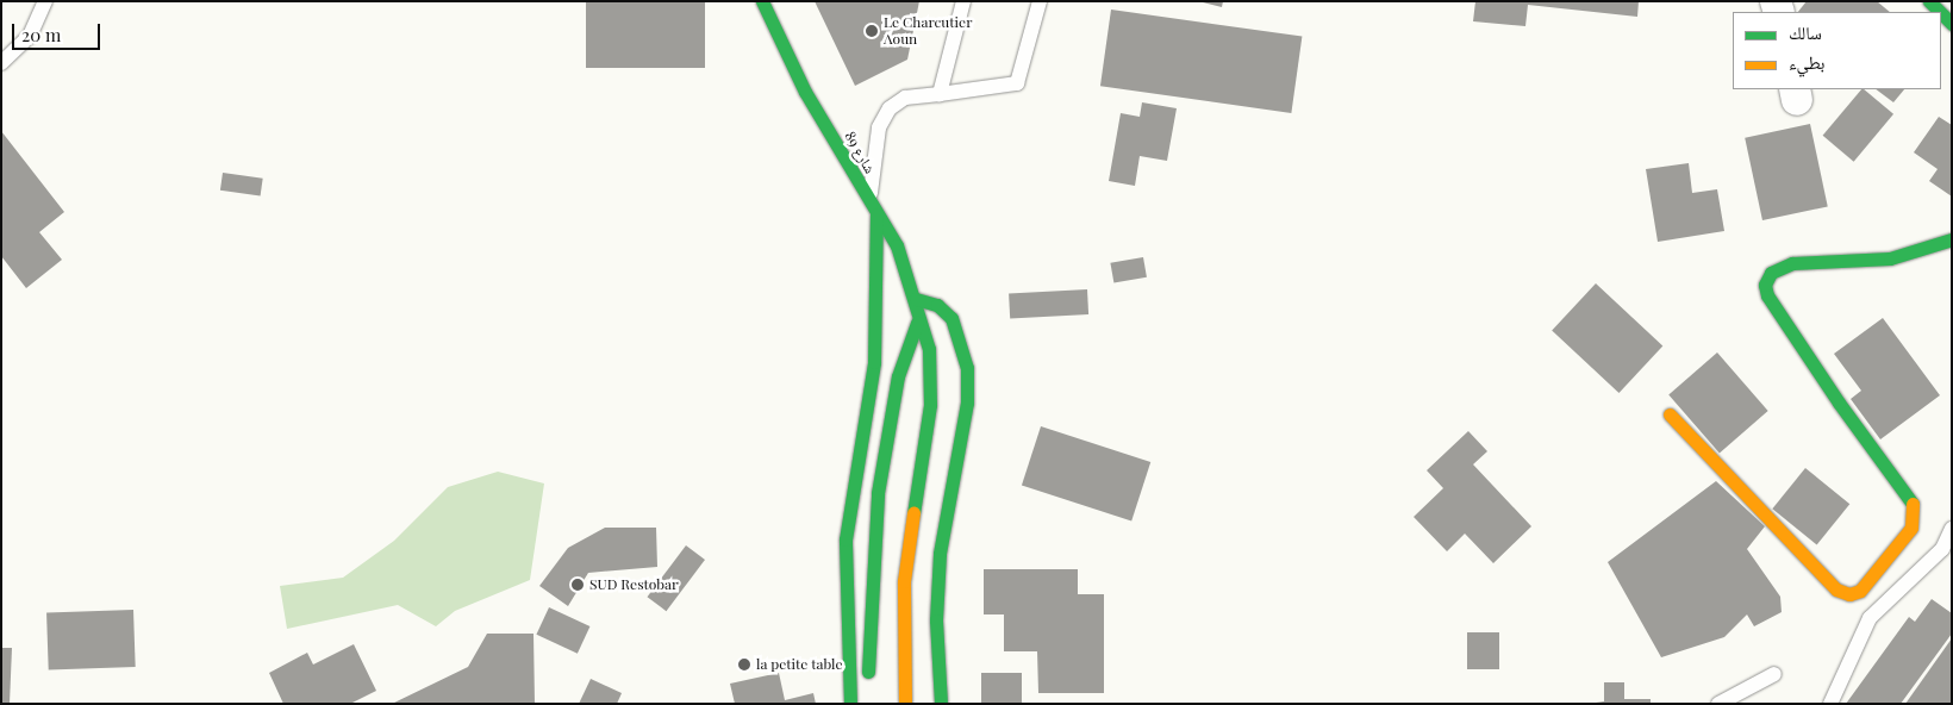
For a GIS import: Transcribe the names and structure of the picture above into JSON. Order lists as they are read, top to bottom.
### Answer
{
  "streets": {
    "street": ["شارع 89"]
  },
  "places": ["Le Charcutier Aoun", "SUD Restobar", "la petite table"],
  "legend": ["سالك", "بطيء"],
  "scale_bar": "20 m"
}
